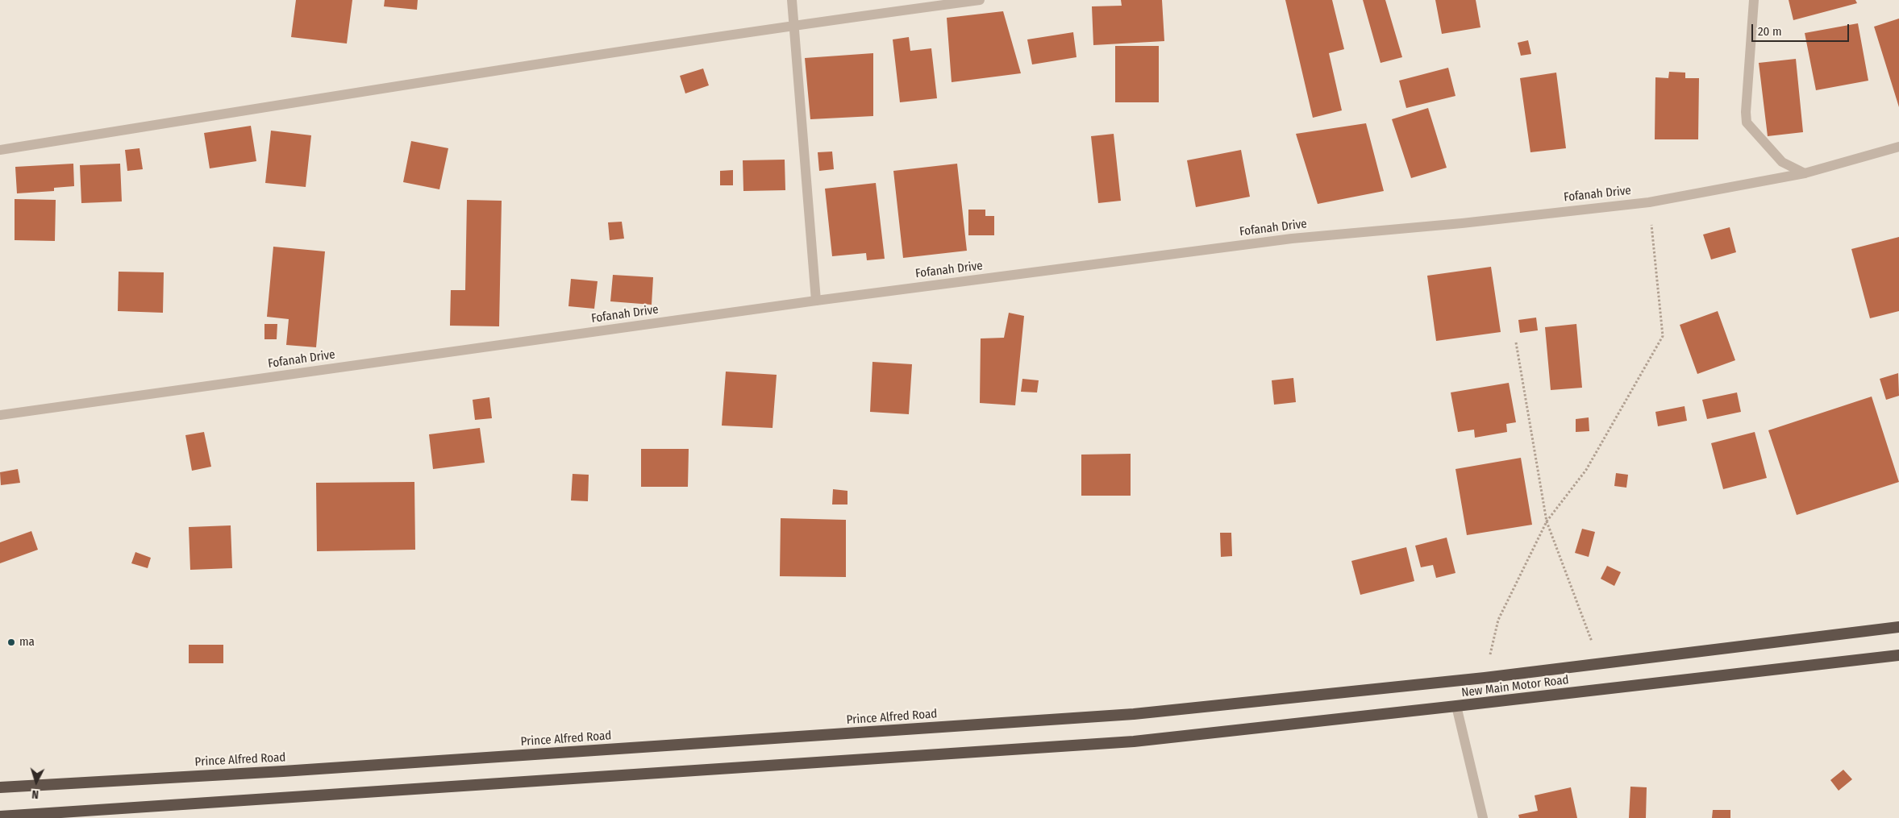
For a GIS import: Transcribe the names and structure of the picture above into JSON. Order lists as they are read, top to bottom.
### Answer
{
  "streets": {
    "highway": ["New Main Motor Road", "Prince Alfred Road"],
    "street": ["Fofanah Drive"]
  },
  "crossings": [
    ["New Main Motor Road", "Prince Alfred Road"]
  ],
  "places": ["ma"],
  "scale_bar": "20 m",
  "north": "bottom"
}
